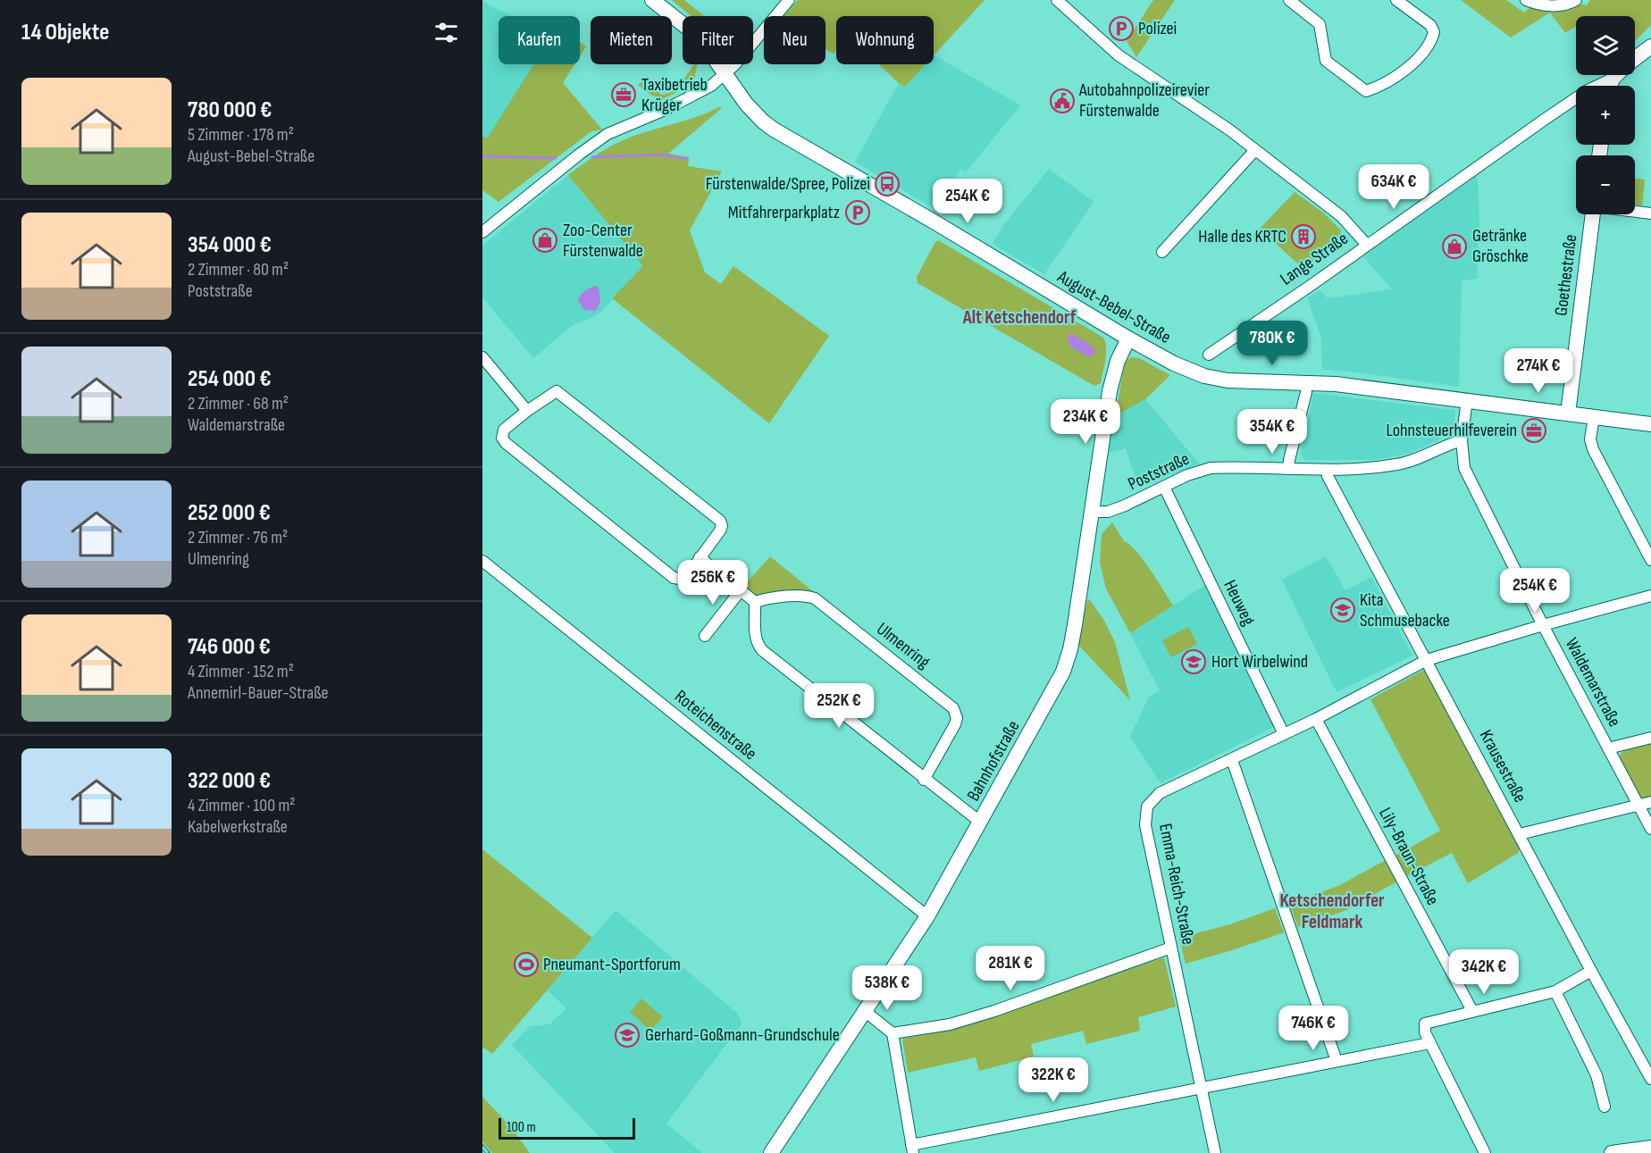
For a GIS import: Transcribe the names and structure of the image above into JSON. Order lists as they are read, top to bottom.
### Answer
{
  "streets": {
    "street": [
      "Lange Straße",
      "Goethestraße",
      "August-Bebel-Straße",
      "Poststraße",
      "Heuweg",
      "Ulmenring",
      "Waldemarstraße",
      "Roteichenstraße",
      "Bahnhofstraße",
      "Krausestraße",
      "Lily-Braun-Straße",
      "Emma-Reich-Straße"
    ]
  },
  "crossings": [
    ["Goethestraße", "August-Bebel-Straße"],
    ["August-Bebel-Straße", "Waldemarstraße"],
    ["August-Bebel-Straße", "Bahnhofstraße"],
    ["Poststraße", "Heuweg"],
    ["Poststraße", "Waldemarstraße"],
    ["Poststraße", "Bahnhofstraße"],
    ["Poststraße", "Krausestraße"],
    ["Heuweg", "Emma-Reich-Straße"],
    ["Waldemarstraße", "Emma-Reich-Straße"],
    ["Roteichenstraße", "Bahnhofstraße"],
    ["Krausestraße", "Emma-Reich-Straße"],
    ["Lily-Braun-Straße", "Emma-Reich-Straße"]
  ],
  "districts": ["Alt Ketschendorf", "Ketschendorfer Feldmark"],
  "places": {
    "parking": ["Polizei", "Mitfahrerparkplatz"],
    "office": ["Taxibetrieb Krüger", "Lohnsteuerhilfeverein"],
    "public building": ["Autobahnpolizeirevier Fürstenwalde"],
    "bus stop": ["Fürstenwalde/Spree, Polizei"],
    "building": ["Halle des KRTC"],
    "shop": ["Zoo-Center Fürstenwalde", "Getränke Gröschke"],
    "school or university": ["Kita Schmusebacke", "Hort Wirbelwind", "Gerhard-Goßmann-Grundschule"],
    "sports": ["Pneumant-Sportforum"]
  },
  "scale_bar": "100 m",
  "page": {
    "heading": "14 Objekte",
    "map_buttons": ["+", "−"],
    "chip": [
      "Kaufen",
      "Mieten",
      "Filter",
      "Neu",
      "Wohnung"
    ],
    "list": [
      {
        "name": "780 000 €",
        "note": "5 Zimmer · 178 m² · August-Bebel-Straße"
      },
      {
        "name": "354 000 €",
        "note": "2 Zimmer · 80 m² · Poststraße"
      },
      {
        "name": "254 000 €",
        "note": "2 Zimmer · 68 m² · Waldemarstraße"
      },
      {
        "name": "252 000 €",
        "note": "2 Zimmer · 76 m² · Ulmenring"
      },
      {
        "name": "746 000 €",
        "note": "4 Zimmer · 152 m² · Annemirl-Bauer-Straße"
      },
      {
        "name": "322 000 €",
        "note": "4 Zimmer · 100 m² · Kabelwerkstraße"
      }
    ],
    "price": [
      "634K €",
      "254K €",
      "780K €",
      "274K €",
      "234K €",
      "354K €",
      "256K €",
      "254K €",
      "252K €",
      "281K €",
      "342K €",
      "538K €",
      "746K €",
      "322K €"
    ],
    "scale": "100 m"
  }
}
